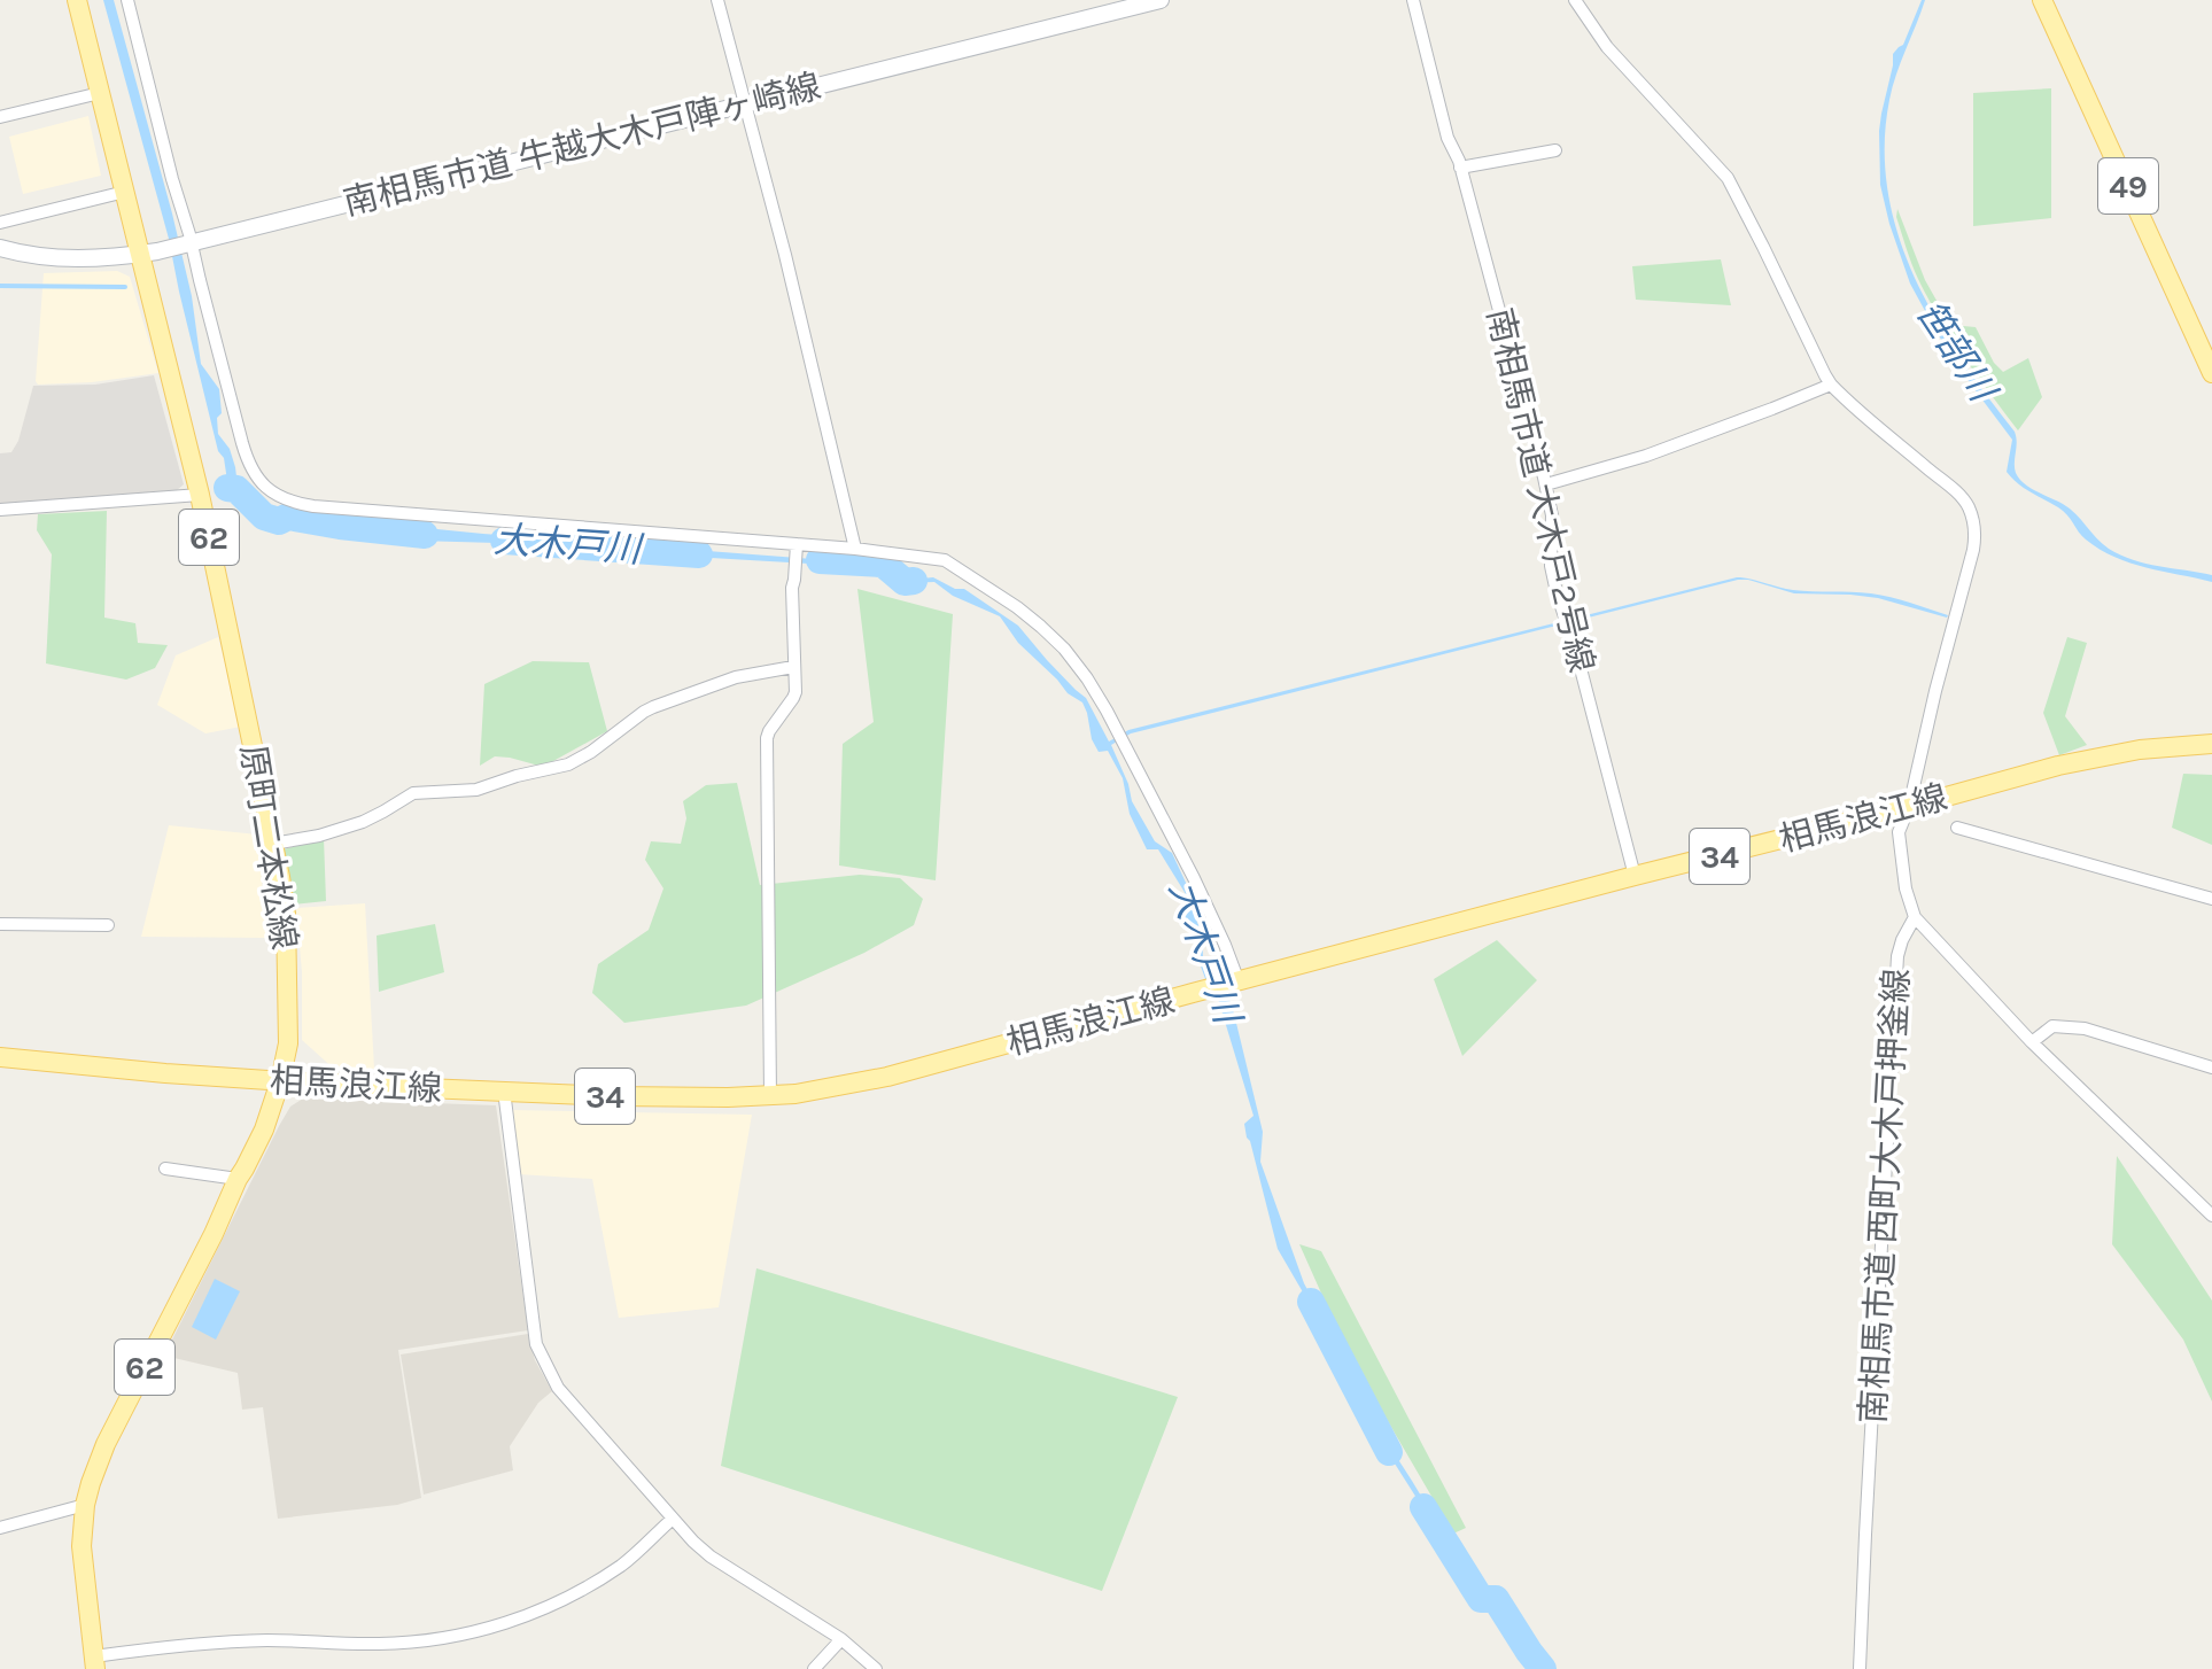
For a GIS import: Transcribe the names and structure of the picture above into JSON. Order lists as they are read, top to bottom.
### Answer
{
  "streets": {
    "main road": [
      "49",
      "62",
      "相馬浪江線",
      "原町二本松線",
      "34"
    ],
    "street": ["南相馬市道 牛越大木戸陣ヶ崎線", "南相馬市道 大木戸2号線", "南相馬市道 西町大木戸押釜線"]
  },
  "crossings": [
    ["南相馬市道 牛越大木戸陣ヶ崎線", "原町二本松線"],
    ["南相馬市道 大木戸2号線", "相馬浪江線"],
    ["相馬浪江線", "原町二本松線"]
  ],
  "water": ["笹部川", "大木戸川"]
}
